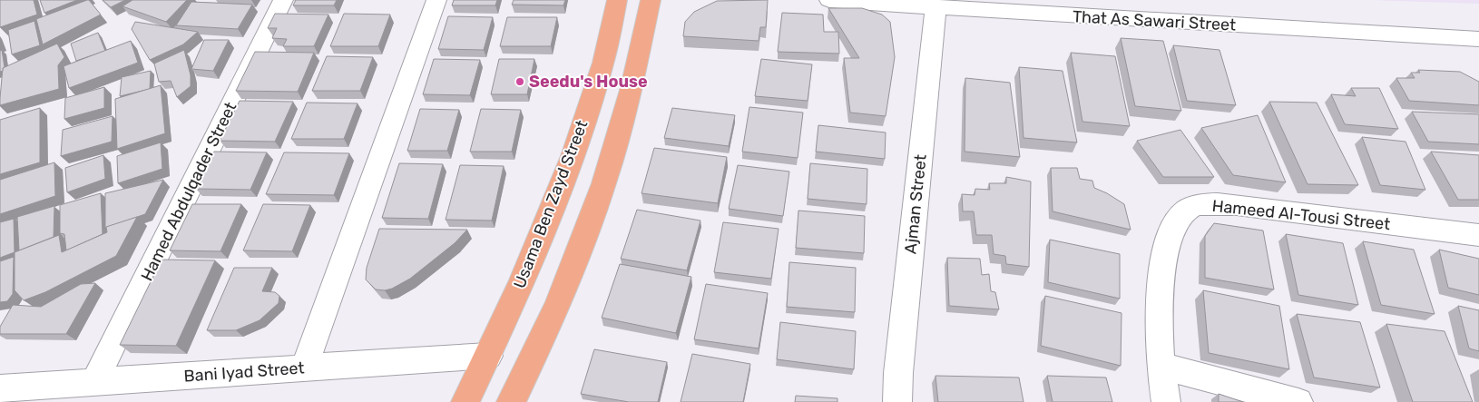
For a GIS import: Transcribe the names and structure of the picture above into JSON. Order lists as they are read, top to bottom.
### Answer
{
  "streets": {
    "highway": ["Usama Ben Zayd Street"],
    "street": [
      "That As Sawari Street",
      "Hamed Abdulqader Street",
      "Ajman Street",
      "Hameed Al-Tousi Street",
      "Bani Iyad Street"
    ]
  },
  "crossings": [
    ["That As Sawari Street", "Ajman Street"],
    ["Hamed Abdulqader Street", "Bani Iyad Street"],
    ["Usama Ben Zayd Street", "Bani Iyad Street"]
  ],
  "places": ["Seedu's House"]
}
